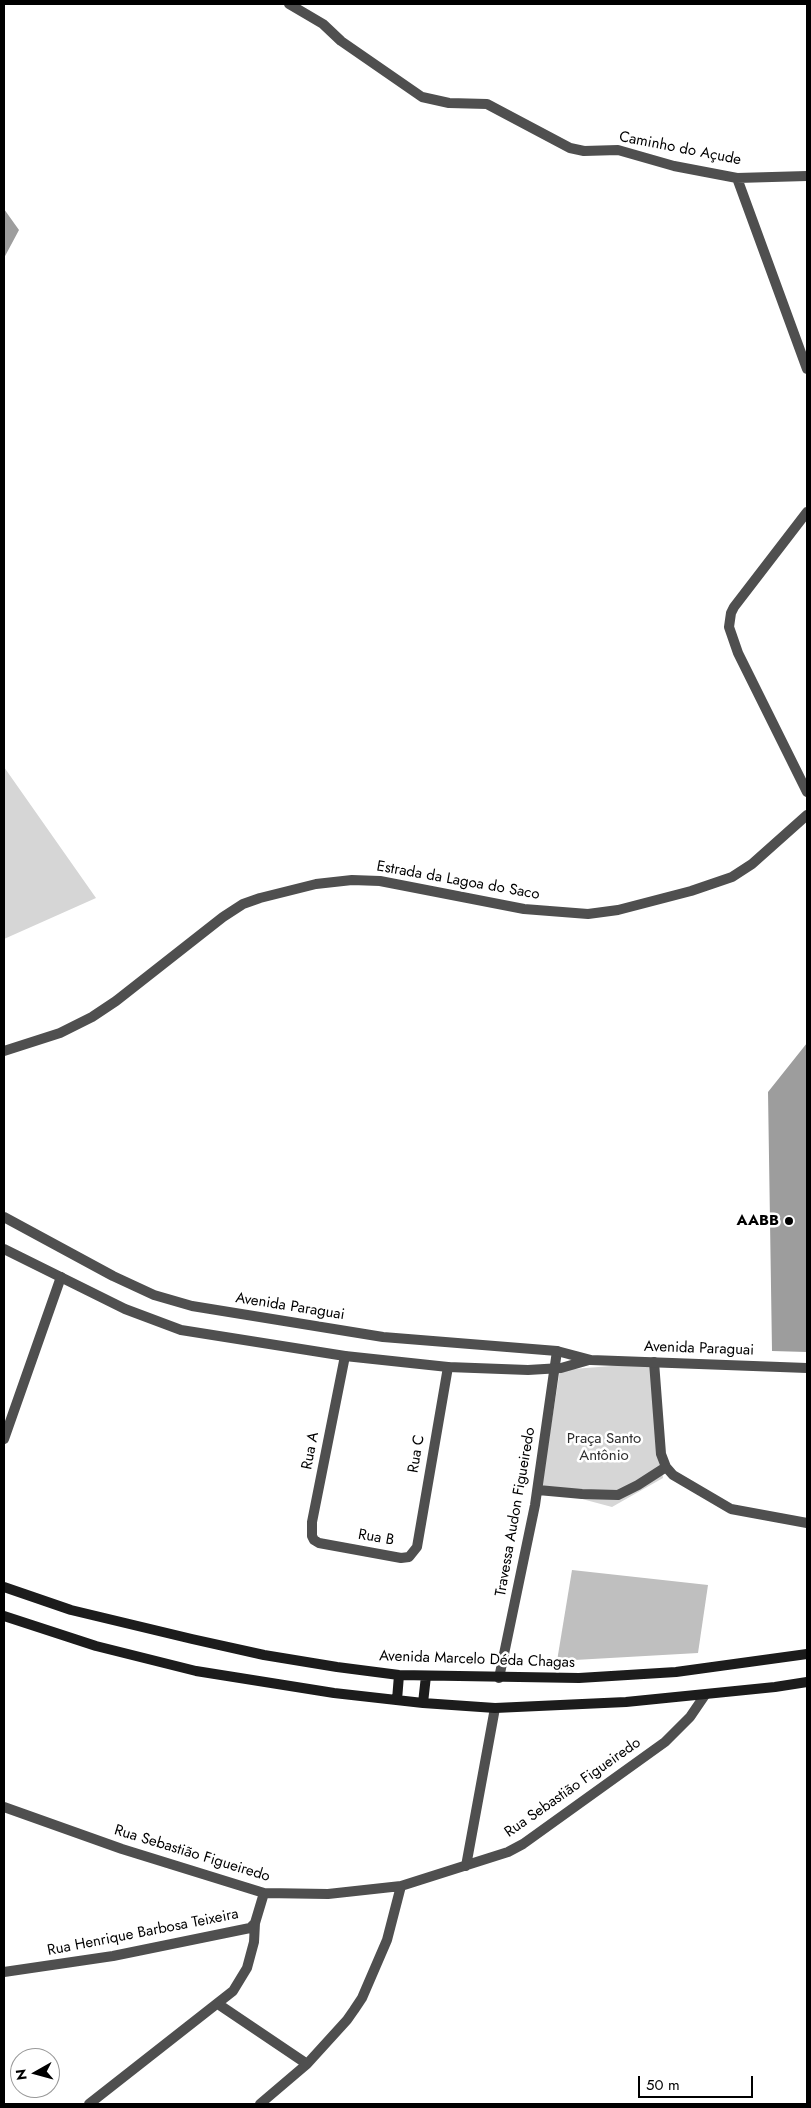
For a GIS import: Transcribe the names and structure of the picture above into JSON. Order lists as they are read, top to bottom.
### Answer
{
  "streets": {
    "main road": ["Avenida Marcelo Déda Chagas"],
    "street": [
      "Caminho do Açude",
      "Estrada da Lagoa do Saco",
      "Avenida Paraguai",
      "Rua A",
      "Rua C",
      "Travessa Audon Figueiredo",
      "Rua B",
      "Rua Sebastião Figueiredo",
      "Rua Henrique Barbosa Teixeira"
    ]
  },
  "crossings": [
    ["Avenida Paraguai", "Rua A"],
    ["Avenida Paraguai", "Rua C"],
    ["Avenida Paraguai", "Travessa Audon Figueiredo"],
    ["Rua A", "Rua B"],
    ["Rua C", "Rua B"],
    ["Travessa Audon Figueiredo", "Avenida Marcelo Déda Chagas"],
    ["Rua Sebastião Figueiredo", "Rua Henrique Barbosa Teixeira"]
  ],
  "parks": ["Praça Santo Antônio"],
  "places": ["AABB"],
  "scale_bar": "50 m",
  "north": "left"
}
